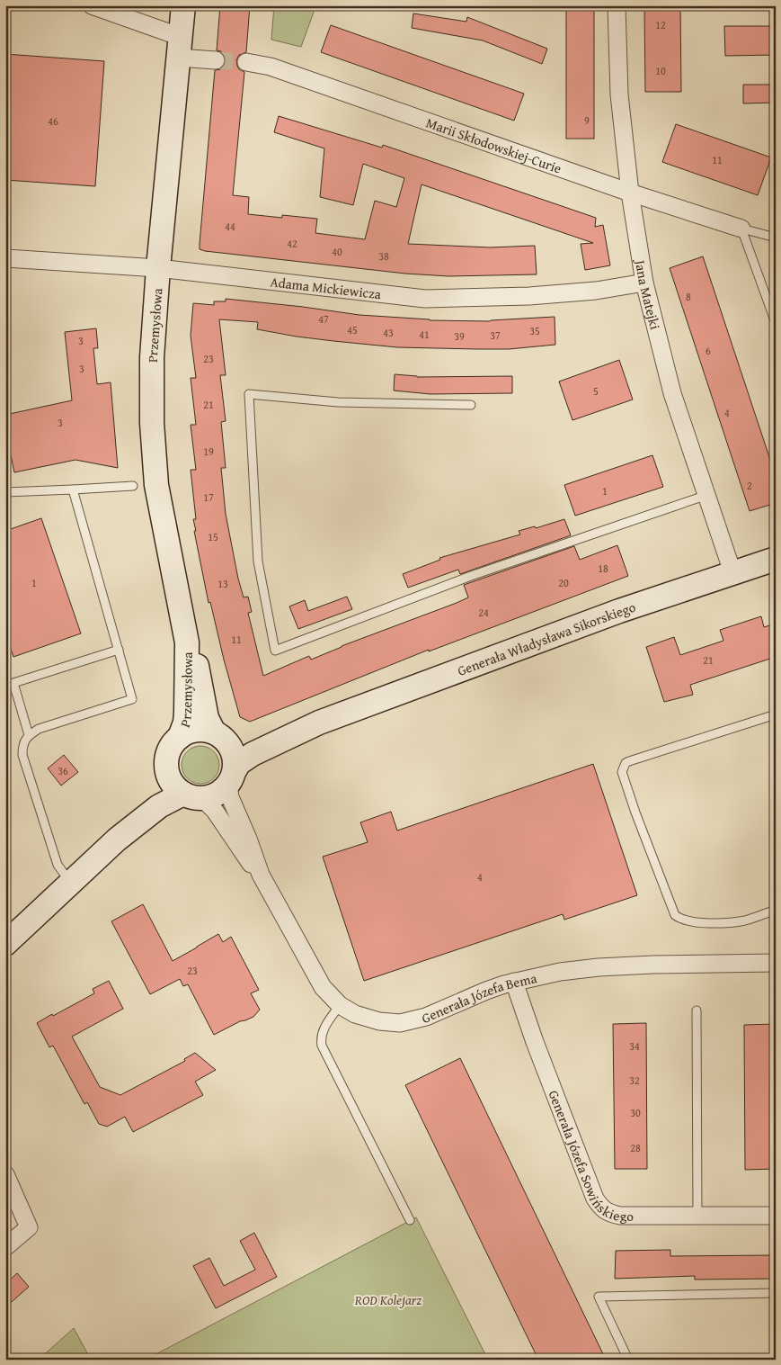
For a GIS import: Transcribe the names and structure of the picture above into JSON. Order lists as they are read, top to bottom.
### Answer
{
  "streets": {
    "street": [
      "Marii Skłodowskiej-Curie",
      "Adama Mickiewicza",
      "Jana Matejki",
      "Przemysłowa",
      "Generała Władysława Sikorskiego",
      "Generała Józefa Bema",
      "Generała Józefa Sowińskiego"
    ]
  },
  "crossings": [
    ["Marii Skłodowskiej-Curie", "Jana Matejki"],
    ["Adama Mickiewicza", "Jana Matejki"],
    ["Adama Mickiewicza", "Przemysłowa"],
    ["Jana Matejki", "Generała Władysława Sikorskiego"],
    ["Przemysłowa", "Generała Władysława Sikorskiego"],
    ["Przemysłowa", "Generała Józefa Bema"],
    ["Generała Władysława Sikorskiego", "Generała Józefa Bema"],
    ["Generała Józefa Bema", "Generała Józefa Sowińskiego"]
  ],
  "parks": ["ROD Kolejarz"],
  "house_numbers": [
    "12",
    "10",
    "9",
    "46",
    "11",
    "44",
    "42",
    "40",
    "38",
    "8",
    "47",
    "45",
    "35",
    "43",
    "41",
    "37",
    "39",
    "3",
    "6",
    "23",
    "3",
    "5",
    "21",
    "4",
    "3",
    "19",
    "2",
    "1",
    "17",
    "15",
    "18",
    "1",
    "20",
    "13",
    "24",
    "11",
    "21",
    "36",
    "4",
    "23",
    "34",
    "32",
    "30",
    "28"
  ]
}
